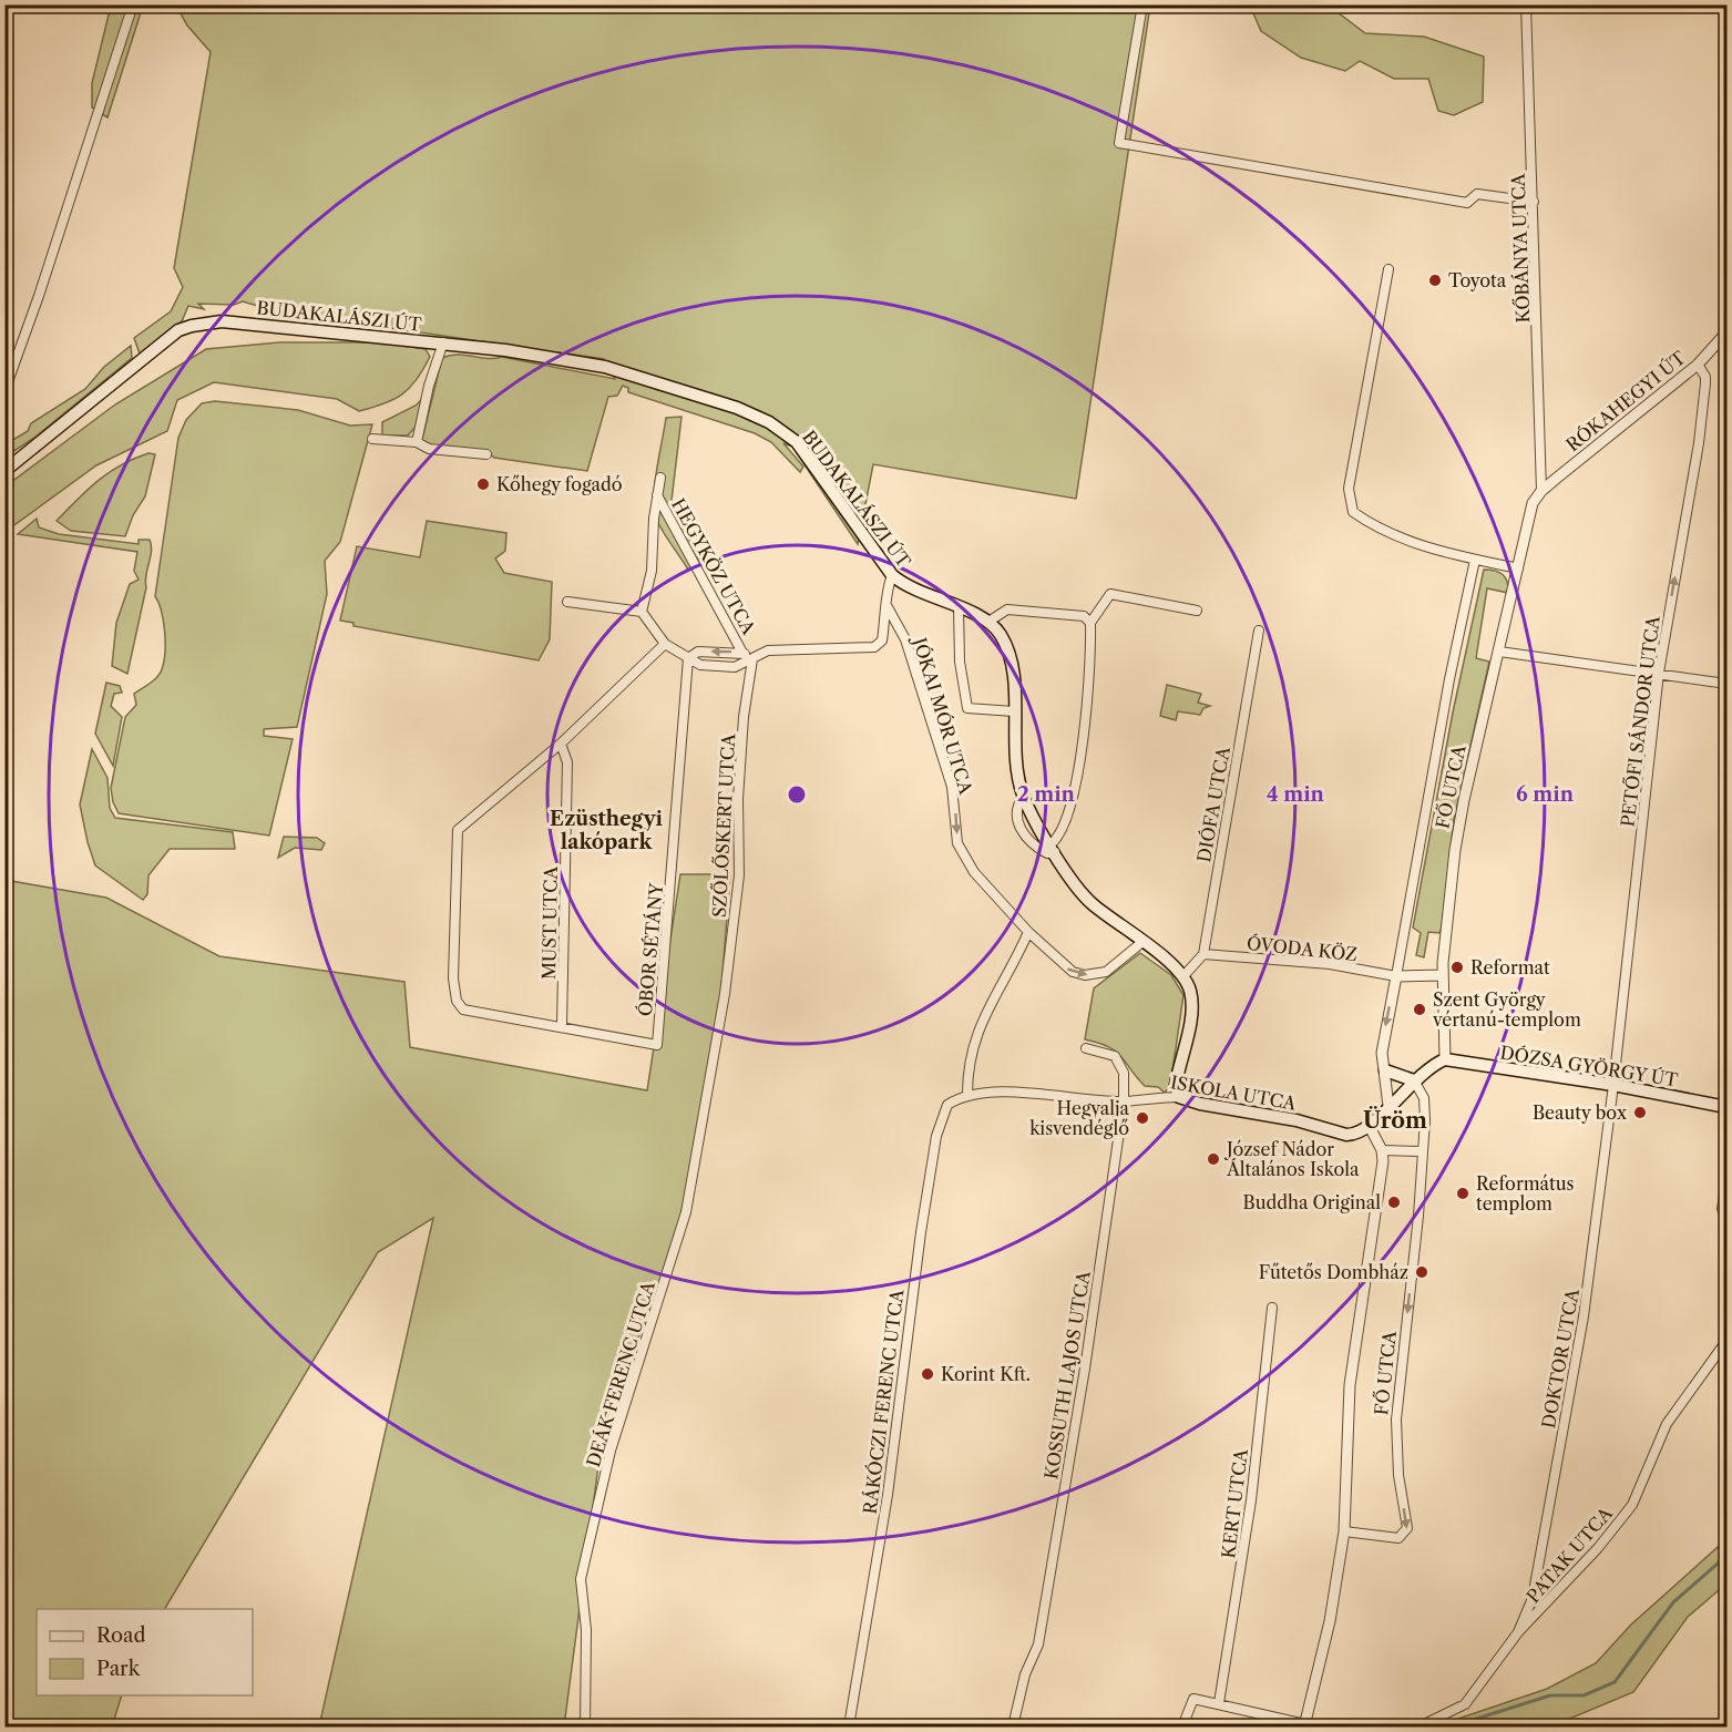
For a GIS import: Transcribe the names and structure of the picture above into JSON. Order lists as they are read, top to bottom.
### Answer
{
  "streets": {
    "main road": ["BUDAKALÁSZI ÚT", "DÓZSA GYÖRGY ÚT", "ISKOLA UTCA"],
    "street": [
      "KŐBÁNYA UTCA",
      "RÓKAHEGYI ÚT",
      "HEGYKÖZ UTCA",
      "JÓKAI MÓR UTCA",
      "PETŐFI SÁNDOR UTCA",
      "FŐ UTCA",
      "DIÓFA UTCA",
      "SZŐLŐSKERT UTCA",
      "MUST UTCA",
      "ÓVODA KÖZ",
      "ÓBOR SÉTÁNY",
      "DOKTOR UTCA",
      "DEÁK FERENC UTCA",
      "KOSSUTH LAJOS UTCA",
      "RÁKÓCZI FERENC UTCA",
      "KERT UTCA",
      "PATAK UTCA"
    ]
  },
  "crossings": [
    ["KŐBÁNYA UTCA", "RÓKAHEGYI ÚT"],
    ["KŐBÁNYA UTCA", "FŐ UTCA"],
    ["RÓKAHEGYI ÚT", "PETŐFI SÁNDOR UTCA"],
    ["RÓKAHEGYI ÚT", "FŐ UTCA"],
    ["PETŐFI SÁNDOR UTCA", "DÓZSA GYÖRGY ÚT"],
    ["PETŐFI SÁNDOR UTCA", "DOKTOR UTCA"],
    ["FŐ UTCA", "ÓVODA KÖZ"],
    ["FŐ UTCA", "DÓZSA GYÖRGY ÚT"],
    ["DIÓFA UTCA", "ÓVODA KÖZ"],
    ["SZŐLŐSKERT UTCA", "DEÁK FERENC UTCA"],
    ["MUST UTCA", "ÓBOR SÉTÁNY"],
    ["DÓZSA GYÖRGY ÚT", "DOKTOR UTCA"],
    ["ISKOLA UTCA", "KOSSUTH LAJOS UTCA"],
    ["ISKOLA UTCA", "RÁKÓCZI FERENC UTCA"],
    ["DOKTOR UTCA", "PATAK UTCA"]
  ],
  "one_way": ["JÓKAI MÓR UTCA", "PETŐFI SÁNDOR UTCA"],
  "districts": ["Ezüsthegyi lakópark", "Üröm"],
  "places": [
    "Toyota",
    "Kőhegy fogadó",
    "Reformat",
    "Szent György vértanú-templom",
    "Beauty box",
    "Hegyalja kisvendéglő",
    "József Nádor Általános Iskola",
    "Református templom",
    "Buddha Original",
    "Fűtetős Dombház",
    "Korint Kft."
  ],
  "legend": ["Road", "Park"],
  "rings": ["2 min", "4 min", "6 min"]
}
